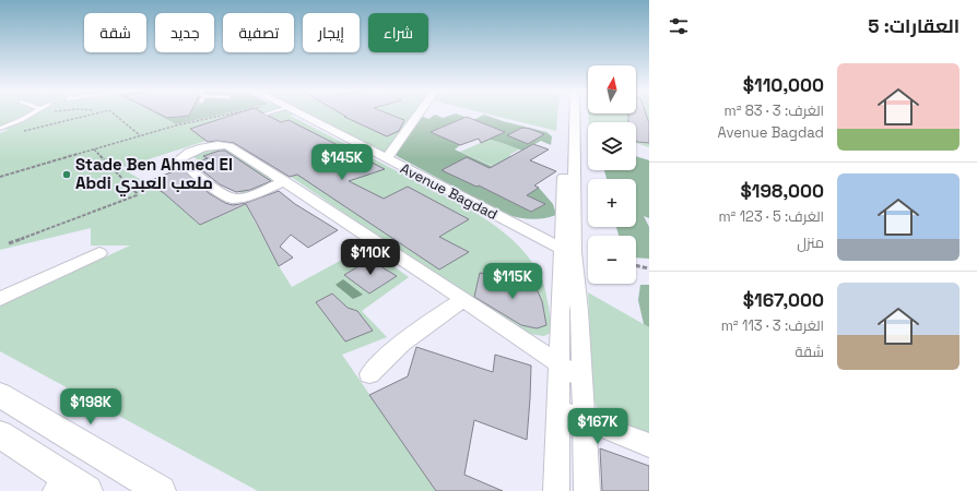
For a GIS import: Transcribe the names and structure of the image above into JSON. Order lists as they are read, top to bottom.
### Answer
{
  "streets": {
    "street": ["Avenue Bagdad"]
  },
  "places": ["Stade Ben Ahmed El Abdi ملعب العبدي"],
  "north": "top",
  "page": {
    "heading": "العقارات: 5",
    "chip": [
      "شراء",
      "إيجار",
      "تصفية",
      "جديد",
      "شقة"
    ],
    "list": [
      {
        "name": "$110,000",
        "note": "الغرف: 3 · 83 m² · Avenue Bagdad"
      },
      {
        "name": "$198,000",
        "note": "الغرف: 5 · 123 m² · منزل"
      },
      {
        "name": "$167,000",
        "note": "الغرف: 3 · 113 m² · شقة"
      }
    ],
    "map_buttons": ["+", "−"],
    "price": [
      "$145K",
      "$110K",
      "$115K",
      "$198K",
      "$167K"
    ]
  }
}
